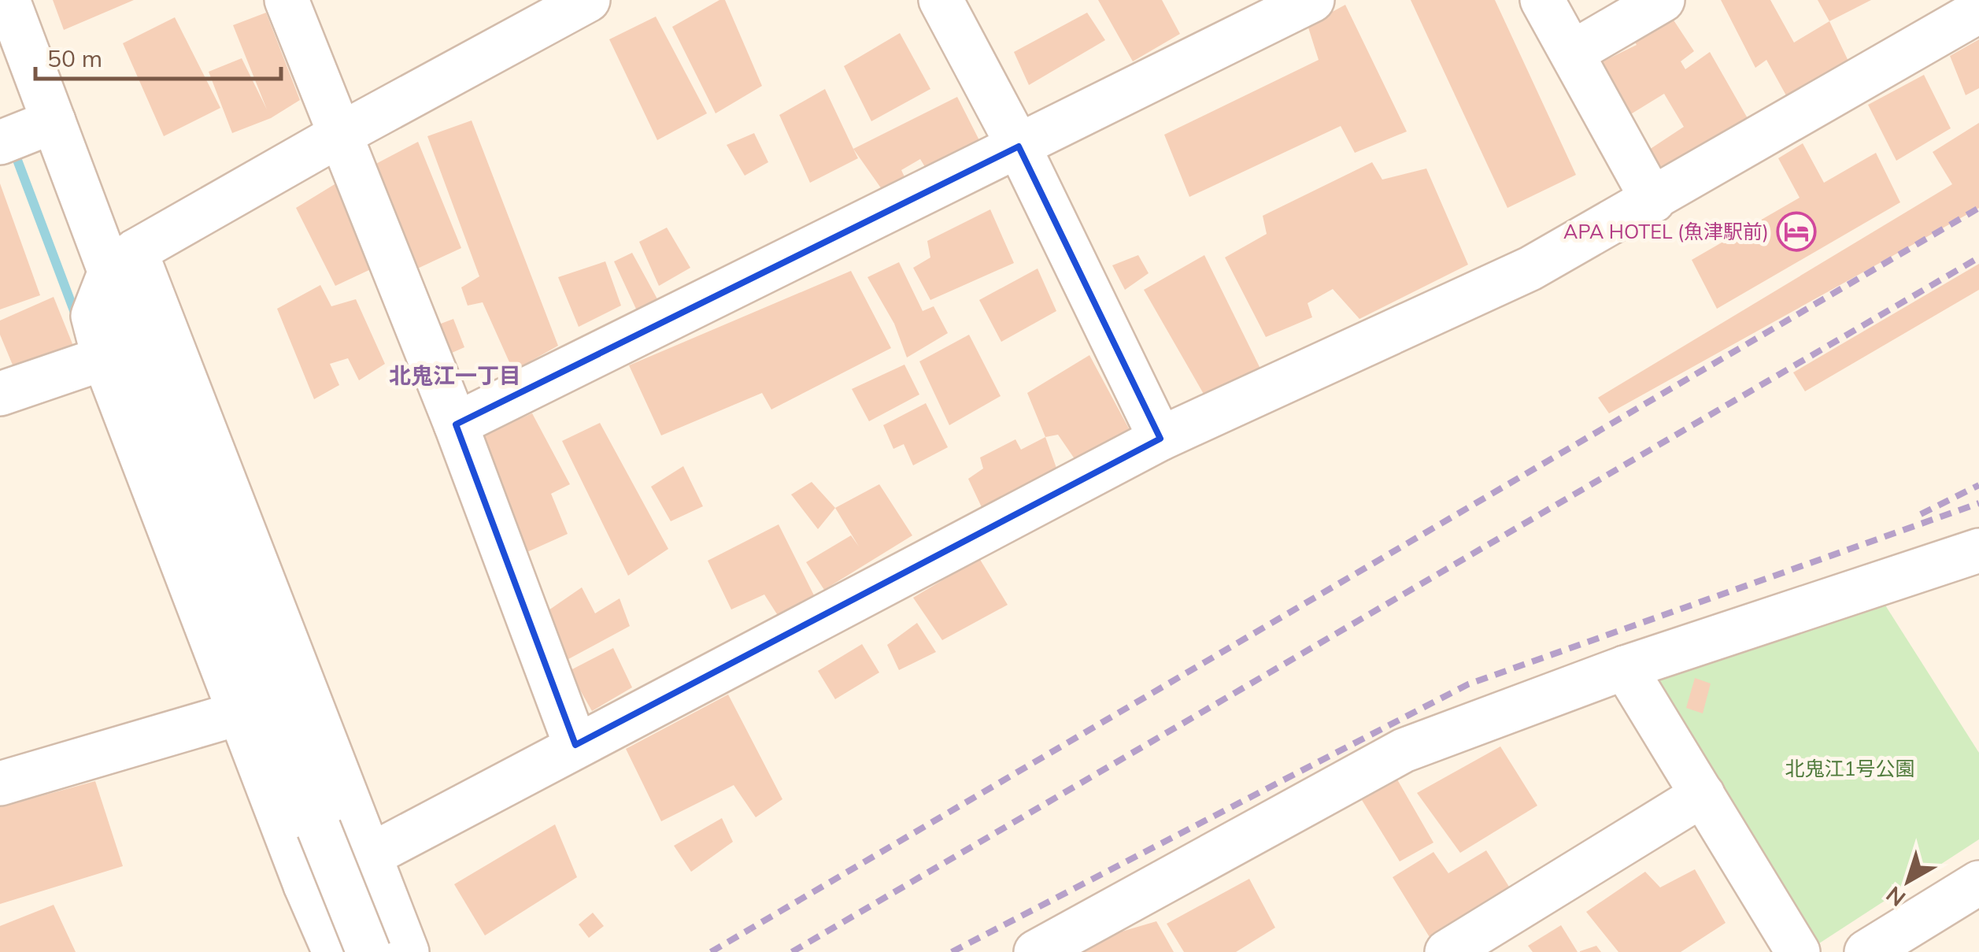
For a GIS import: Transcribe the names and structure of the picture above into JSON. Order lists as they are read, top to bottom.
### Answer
{
  "districts": ["北鬼江一丁目"],
  "parks": ["北鬼江1号公園"],
  "places": {
    "hotel": ["APA HOTEL (魚津駅前)"]
  },
  "scale_bar": "50 m",
  "north": "bottom left"
}
